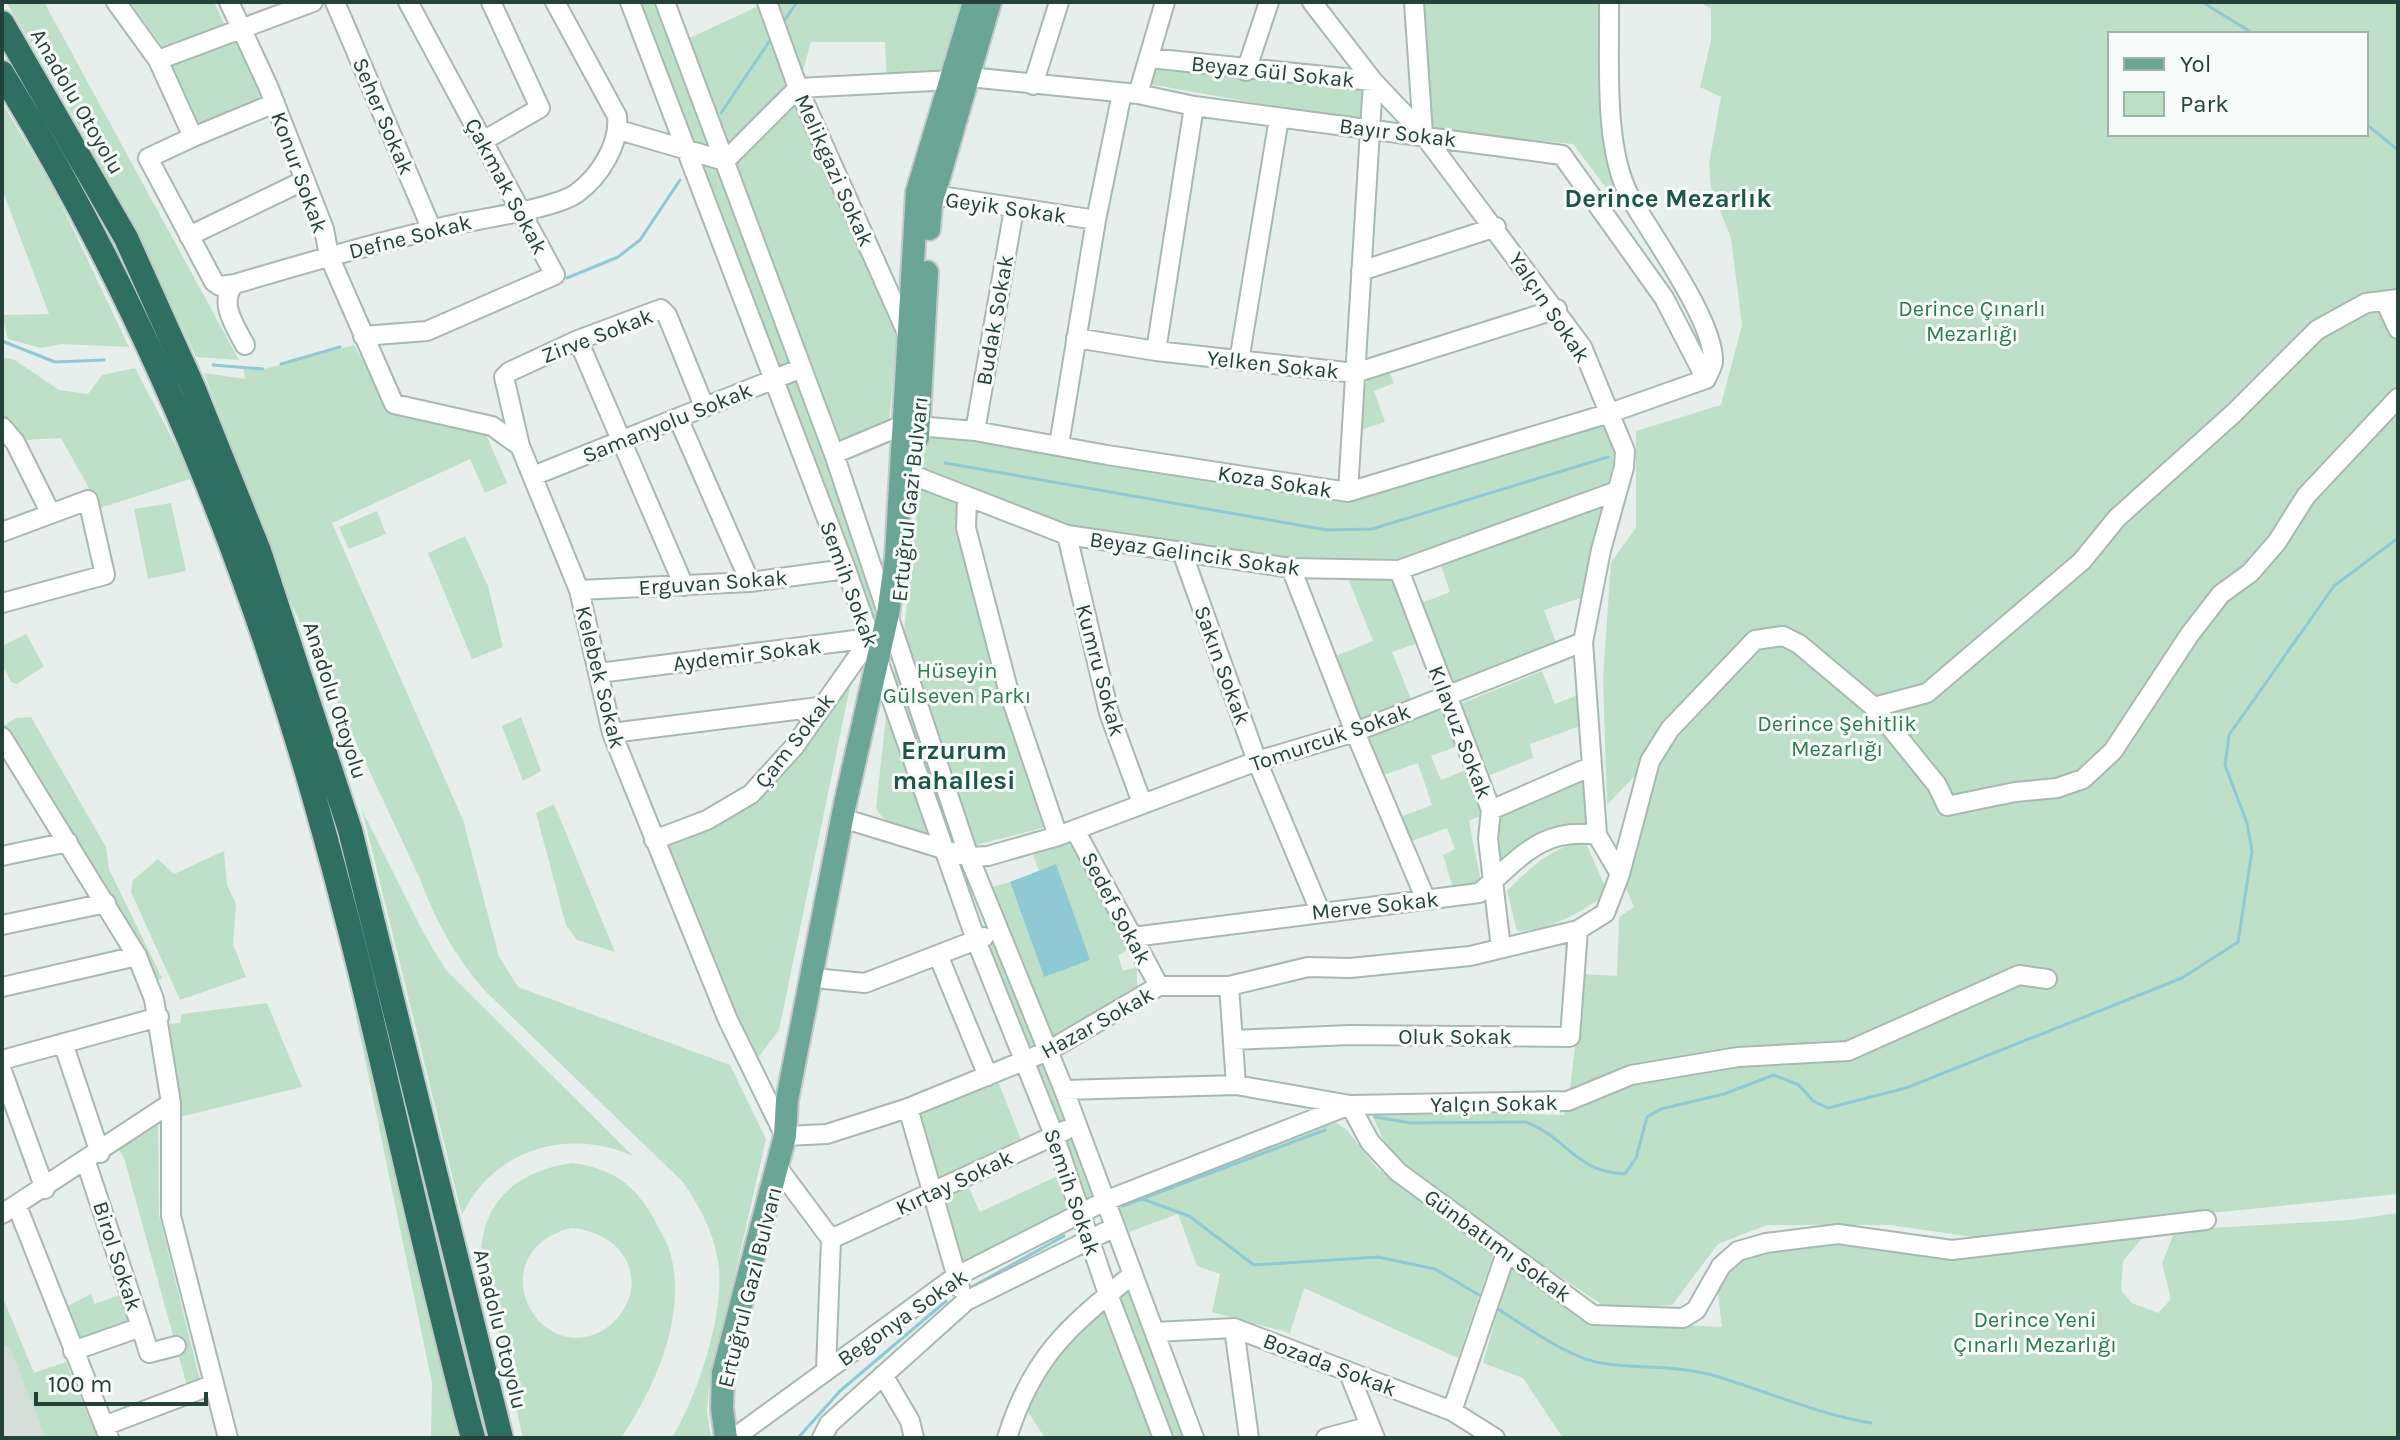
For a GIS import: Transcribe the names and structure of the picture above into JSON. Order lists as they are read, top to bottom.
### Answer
{
  "streets": {
    "highway": ["Anadolu Otoyolu"],
    "main road": ["Ertuğrul Gazi Bulvarı"],
    "street": [
      "Beyaz Gül Sokak",
      "Seher Sokak",
      "Bayır Sokak",
      "Melikgazi Sokak",
      "Konur Sokak",
      "Çakmak Sokak",
      "Geyik Sokak",
      "Defne Sokak",
      "Yalçın Sokak",
      "Budak Sokak",
      "Zirve Sokak",
      "Yelken Sokak",
      "Samanyolu Sokak",
      "Koza Sokak",
      "Beyaz Gelincik Sokak",
      "Erguvan Sokak",
      "Semih Sokak",
      "Aydemir Sokak",
      "Sakın Sokak",
      "Kumru Sokak",
      "Kelebek Sokak",
      "Kılavuz Sokak",
      "Tomurcuk Sokak",
      "Çam Sokak",
      "Merve Sokak",
      "Sedef Sokak",
      "Hazar Sokak",
      "Oluk Sokak",
      "Kırtay Sokak",
      "Günbatımı Sokak",
      "Birol Sokak",
      "Begonya Sokak",
      "Bozada Sokak"
    ]
  },
  "crossings": [
    ["Beyaz Gül Sokak", "Bayır Sokak"],
    ["Beyaz Gül Sokak", "Yalçın Sokak"],
    ["Seher Sokak", "Defne Sokak"],
    ["Bayır Sokak", "Melikgazi Sokak"],
    ["Bayır Sokak", "Yalçın Sokak"],
    ["Bayır Sokak", "Koza Sokak"],
    ["Bayır Sokak", "Ertuğrul Gazi Bulvarı"],
    ["Melikgazi Sokak", "Ertuğrul Gazi Bulvarı"],
    ["Konur Sokak", "Çakmak Sokak"],
    ["Konur Sokak", "Defne Sokak"],
    ["Çakmak Sokak", "Defne Sokak"],
    ["Geyik Sokak", "Budak Sokak"],
    ["Geyik Sokak", "Ertuğrul Gazi Bulvarı"],
    ["Yalçın Sokak", "Yelken Sokak"],
    ["Yalçın Sokak", "Koza Sokak"],
    ["Yalçın Sokak", "Beyaz Gelincik Sokak"],
    ["Yalçın Sokak", "Semih Sokak"],
    ["Yalçın Sokak", "Kılavuz Sokak"],
    ["Yalçın Sokak", "Tomurcuk Sokak"],
    ["Yalçın Sokak", "Merve Sokak"],
    ["Yalçın Sokak", "Hazar Sokak"],
    ["Yalçın Sokak", "Oluk Sokak"],
    ["Yalçın Sokak", "Günbatımı Sokak"],
    ["Yalçın Sokak", "Begonya Sokak"],
    ["Budak Sokak", "Koza Sokak"],
    ["Zirve Sokak", "Samanyolu Sokak"],
    ["Zirve Sokak", "Kelebek Sokak"],
    ["Samanyolu Sokak", "Semih Sokak"],
    ["Samanyolu Sokak", "Kelebek Sokak"],
    ["Koza Sokak", "Ertuğrul Gazi Bulvarı"],
    ["Ertuğrul Gazi Bulvarı", "Beyaz Gelincik Sokak"],
    ["Ertuğrul Gazi Bulvarı", "Semih Sokak"],
    ["Ertuğrul Gazi Bulvarı", "Aydemir Sokak"],
    ["Ertuğrul Gazi Bulvarı", "Kelebek Sokak"],
    ["Ertuğrul Gazi Bulvarı", "Çam Sokak"],
    ["Ertuğrul Gazi Bulvarı", "Hazar Sokak"],
    ["Beyaz Gelincik Sokak", "Sakın Sokak"],
    ["Beyaz Gelincik Sokak", "Kumru Sokak"],
    ["Beyaz Gelincik Sokak", "Kılavuz Sokak"],
    ["Beyaz Gelincik Sokak", "Sedef Sokak"],
    ["Erguvan Sokak", "Semih Sokak"],
    ["Erguvan Sokak", "Kelebek Sokak"],
    ["Semih Sokak", "Aydemir Sokak"],
    ["Semih Sokak", "Tomurcuk Sokak"],
    ["Semih Sokak", "Çam Sokak"],
    ["Semih Sokak", "Hazar Sokak"],
    ["Semih Sokak", "Kırtay Sokak"],
    ["Semih Sokak", "Begonya Sokak"],
    ["Semih Sokak", "Bozada Sokak"],
    ["Aydemir Sokak", "Kelebek Sokak"],
    ["Aydemir Sokak", "Çam Sokak"],
    ["Sakın Sokak", "Tomurcuk Sokak"],
    ["Sakın Sokak", "Merve Sokak"],
    ["Kumru Sokak", "Tomurcuk Sokak"],
    ["Kelebek Sokak", "Çam Sokak"],
    ["Kelebek Sokak", "Hazar Sokak"],
    ["Kılavuz Sokak", "Tomurcuk Sokak"],
    ["Kılavuz Sokak", "Merve Sokak"],
    ["Kılavuz Sokak", "Hazar Sokak"],
    ["Kılavuz Sokak", "Oluk Sokak"],
    ["Tomurcuk Sokak", "Sedef Sokak"],
    ["Merve Sokak", "Sedef Sokak"],
    ["Merve Sokak", "Hazar Sokak"],
    ["Merve Sokak", "Oluk Sokak"],
    ["Sedef Sokak", "Hazar Sokak"],
    ["Hazar Sokak", "Oluk Sokak"],
    ["Günbatımı Sokak", "Begonya Sokak"]
  ],
  "districts": ["Derince Mezarlık", "Erzurum mahallesi"],
  "parks": [
    "Derince Çınarlı Mezarlığı",
    "Hüseyin Gülseven Parkı",
    "Derince Şehitlik Mezarlığı",
    "Derince Yeni Çınarlı Mezarlığı"
  ],
  "legend": ["Yol", "Park"],
  "scale_bar": "100 m"
}
